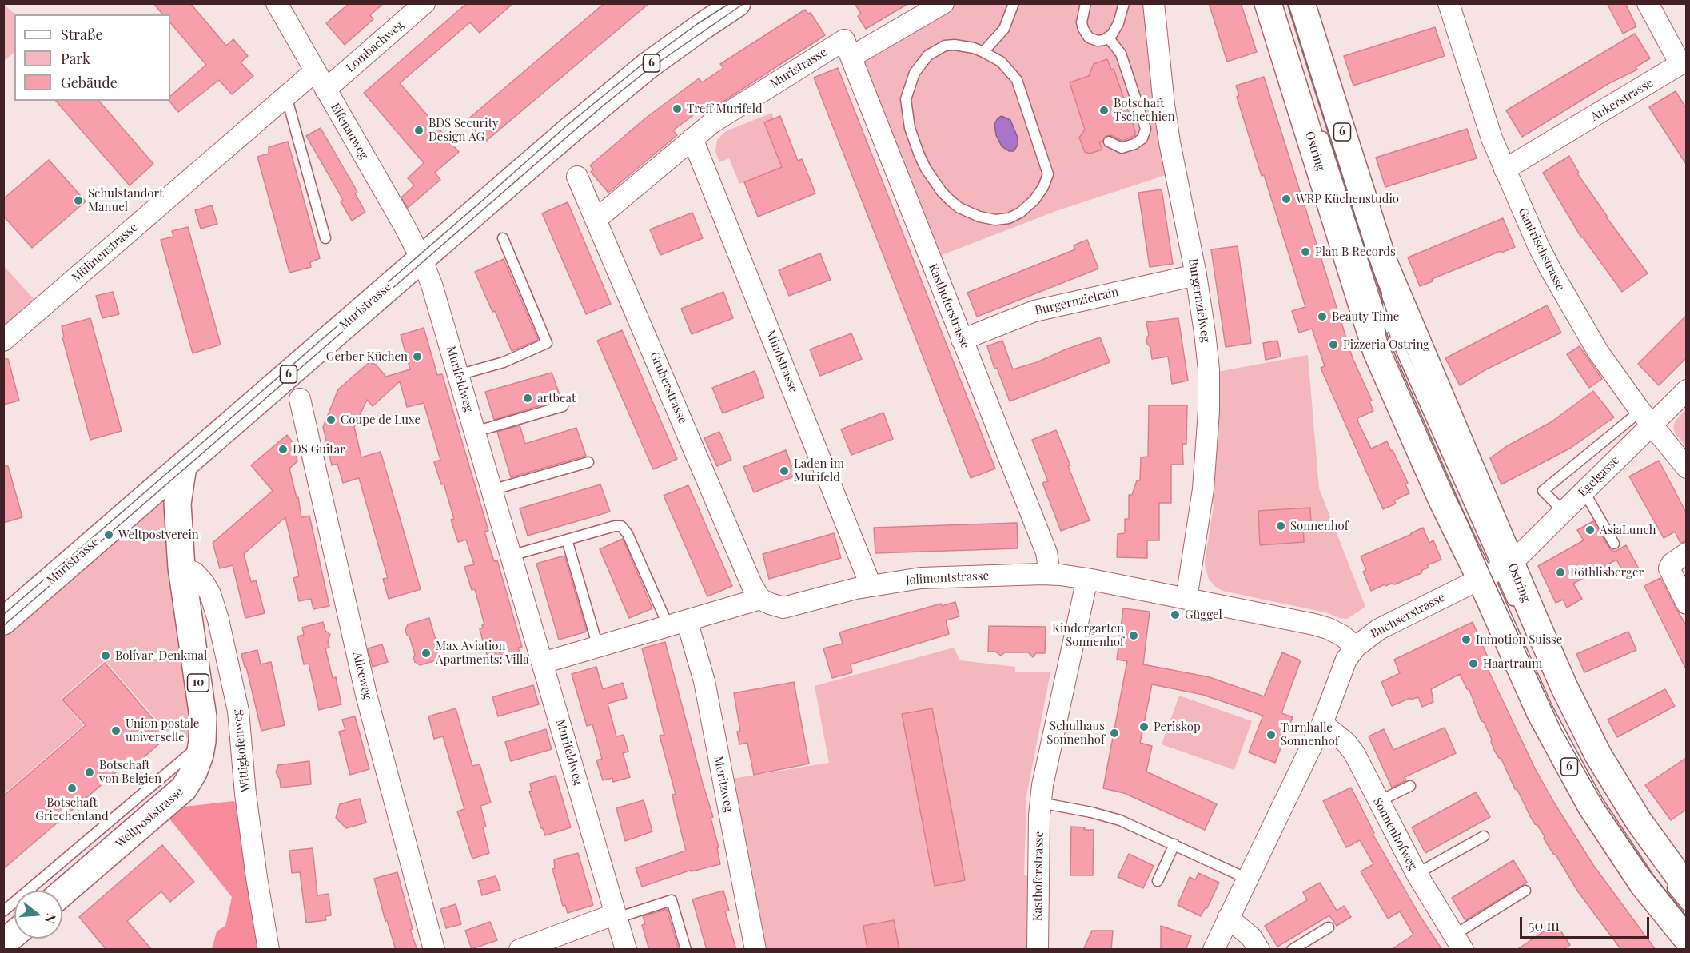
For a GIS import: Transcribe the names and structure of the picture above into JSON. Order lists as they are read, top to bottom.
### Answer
{
  "streets": {
    "main road": [
      "6",
      "Muristrasse",
      "Ostring",
      "10",
      "Weltpoststrasse"
    ],
    "street": [
      "Lombachweg",
      "Ankerstrasse",
      "Elfenauweg",
      "Gantrischstrasse",
      "Mülinenstrasse",
      "Burgernzielweg",
      "Burgernzielrain",
      "Kasthoferstrasse",
      "Mindstrasse",
      "Murifeldweg",
      "Gruberstrasse",
      "Egelgasse",
      "Jolimontstrasse",
      "Buchserstrasse",
      "Alleeweg",
      "Wittigkofenweg",
      "Moritzweg",
      "Sonnenhofweg"
    ]
  },
  "crossings": [
    ["Lombachweg", "Elfenauweg"],
    ["Muristrasse", "Elfenauweg"],
    ["Muristrasse", "Kasthoferstrasse"],
    ["Muristrasse", "Mindstrasse"],
    ["Muristrasse", "Murifeldweg"],
    ["Muristrasse", "Gruberstrasse"],
    ["Muristrasse", "Weltpoststrasse"],
    ["Ankerstrasse", "Gantrischstrasse"],
    ["Elfenauweg", "Mülinenstrasse"],
    ["Elfenauweg", "Murifeldweg"],
    ["Ostring", "Egelgasse"],
    ["Ostring", "Buchserstrasse"],
    ["Gantrischstrasse", "Egelgasse"],
    ["Burgernzielweg", "Burgernzielrain"],
    ["Burgernzielweg", "Jolimontstrasse"],
    ["Burgernzielrain", "Kasthoferstrasse"],
    ["Kasthoferstrasse", "Jolimontstrasse"],
    ["Mindstrasse", "Jolimontstrasse"],
    ["Gruberstrasse", "Jolimontstrasse"],
    ["Egelgasse", "Buchserstrasse"],
    ["Jolimontstrasse", "Buchserstrasse"],
    ["Buchserstrasse", "Sonnenhofweg"],
    ["Wittigkofenweg", "Weltpoststrasse"]
  ],
  "places": [
    "Treff Murifeld",
    "Botschaft Tschechien",
    "BDS Security Design AG",
    "WRP Küchenstudio",
    "Schulstandort Manuel",
    "Plan B Records",
    "Beauty Time",
    "Pizzeria Ostring",
    "Gerber Küchen",
    "artbeat",
    "Coupe de Luxe",
    "DS Guitar",
    "Laden im Murifeld",
    "Sonnenhof",
    "AsiaLunch",
    "Weltpostverein",
    "Röthlisberger",
    "Güggel",
    "Kindergarten Sonnenhof",
    "Inmotion Suisse",
    "Max Aviation Apartments: Villa",
    "Bolívar-Denkmal",
    "Haartraum",
    "Periskop",
    "Union postale universelle",
    "Schulhaus Sonnenhof",
    "Turnhalle Sonnenhof",
    "Botschaft von Belgien",
    "Botschaft Griechenland"
  ],
  "legend": ["Straße", "Park", "Gebäude"],
  "scale_bar": "50 m",
  "north": "right"
}
